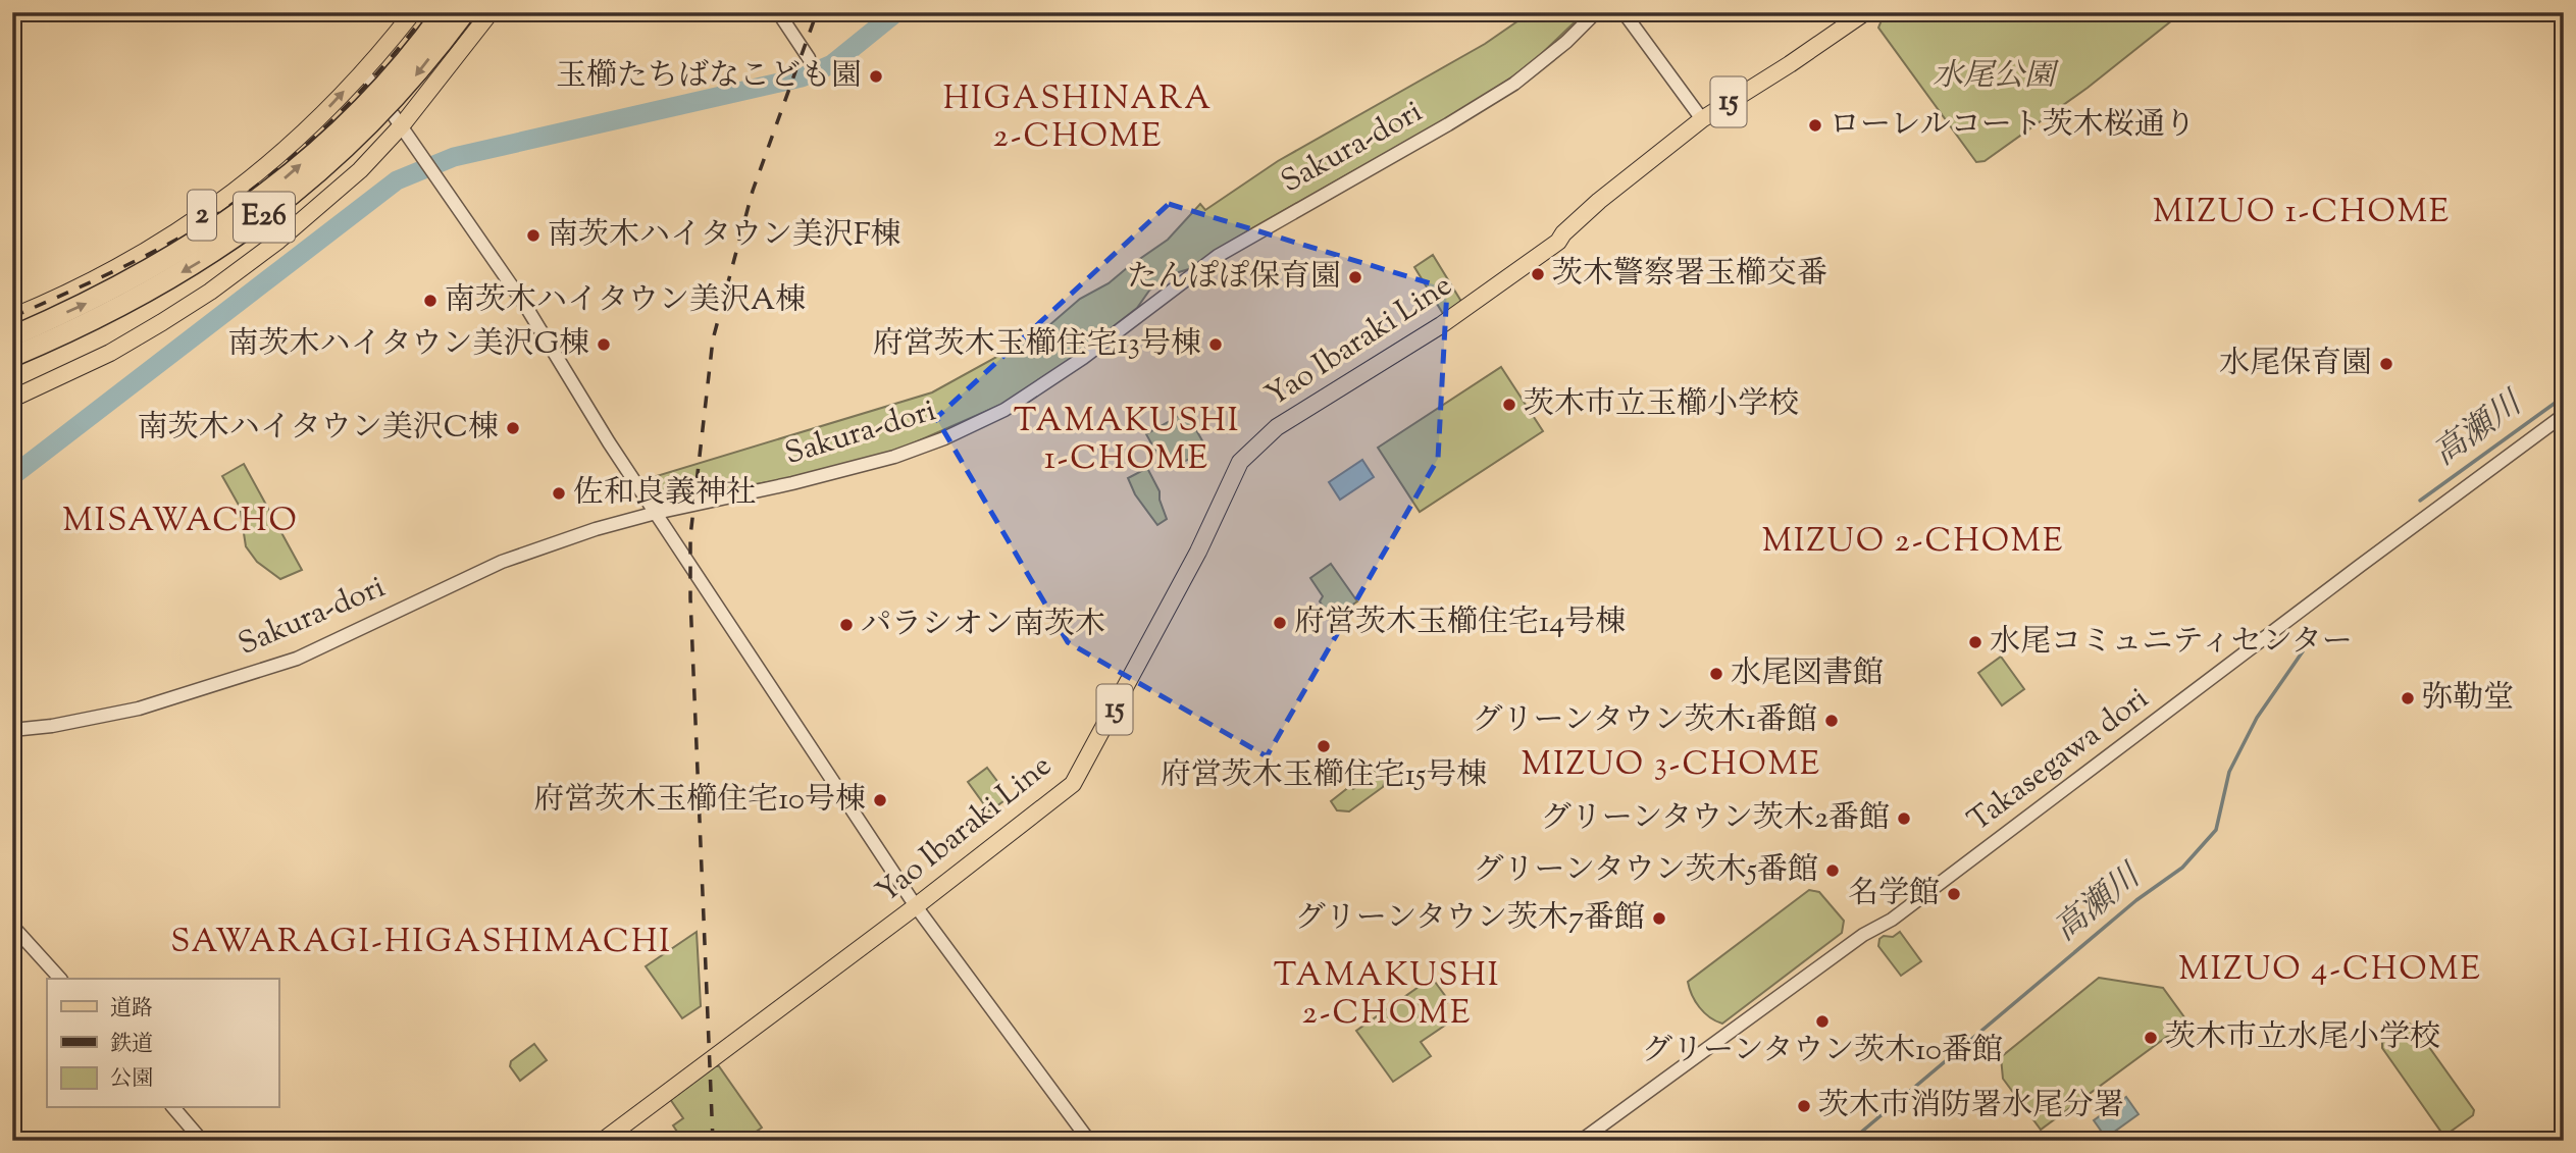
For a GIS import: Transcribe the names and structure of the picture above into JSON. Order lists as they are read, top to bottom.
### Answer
{
  "streets": {
    "highway": ["E26"],
    "main road": ["15", "2", "Yao Ibaraki Line"],
    "street": ["Sakura-dori", "Takasegawa dori"]
  },
  "districts": [
    "HIGASHINARA 2-CHOME",
    "MIZUO 1-CHOME",
    "TAMAKUSHI 1-CHOME",
    "MISAWACHO",
    "MIZUO 2-CHOME",
    "MIZUO 3-CHOME",
    "SAWARAGI-HIGASHIMACHI",
    "MIZUO 4-CHOME",
    "TAMAKUSHI 2-CHOME"
  ],
  "water": ["高瀬川"],
  "parks": ["水尾公園"],
  "places": [
    "玉櫛たちばなこども園",
    "ローレルコート茨木桜通り",
    "南茨木ハイタウン美沢F棟",
    "茨木警察署玉櫛交番",
    "たんぽぽ保育園",
    "南茨木ハイタウン美沢A棟",
    "南茨木ハイタウン美沢G棟",
    "府営茨木玉櫛住宅13号棟",
    "水尾保育園",
    "茨木市立玉櫛小学校",
    "南茨木ハイタウン美沢C棟",
    "佐和良義神社",
    "府営茨木玉櫛住宅14号棟",
    "パラシオン南茨木",
    "水尾コミュニティセンター",
    "水尾図書館",
    "弥勒堂",
    "グリーンタウン茨木1番館",
    "府営茨木玉櫛住宅15号棟",
    "府営茨木玉櫛住宅10号棟",
    "グリーンタウン茨木2番館",
    "グリーンタウン茨木5番館",
    "名学館",
    "グリーンタウン茨木7番館",
    "グリーンタウン茨木10番館",
    "茨木市立水尾小学校",
    "茨木市消防署水尾分署"
  ],
  "legend": ["道路", "鉄道", "公園"]
}
